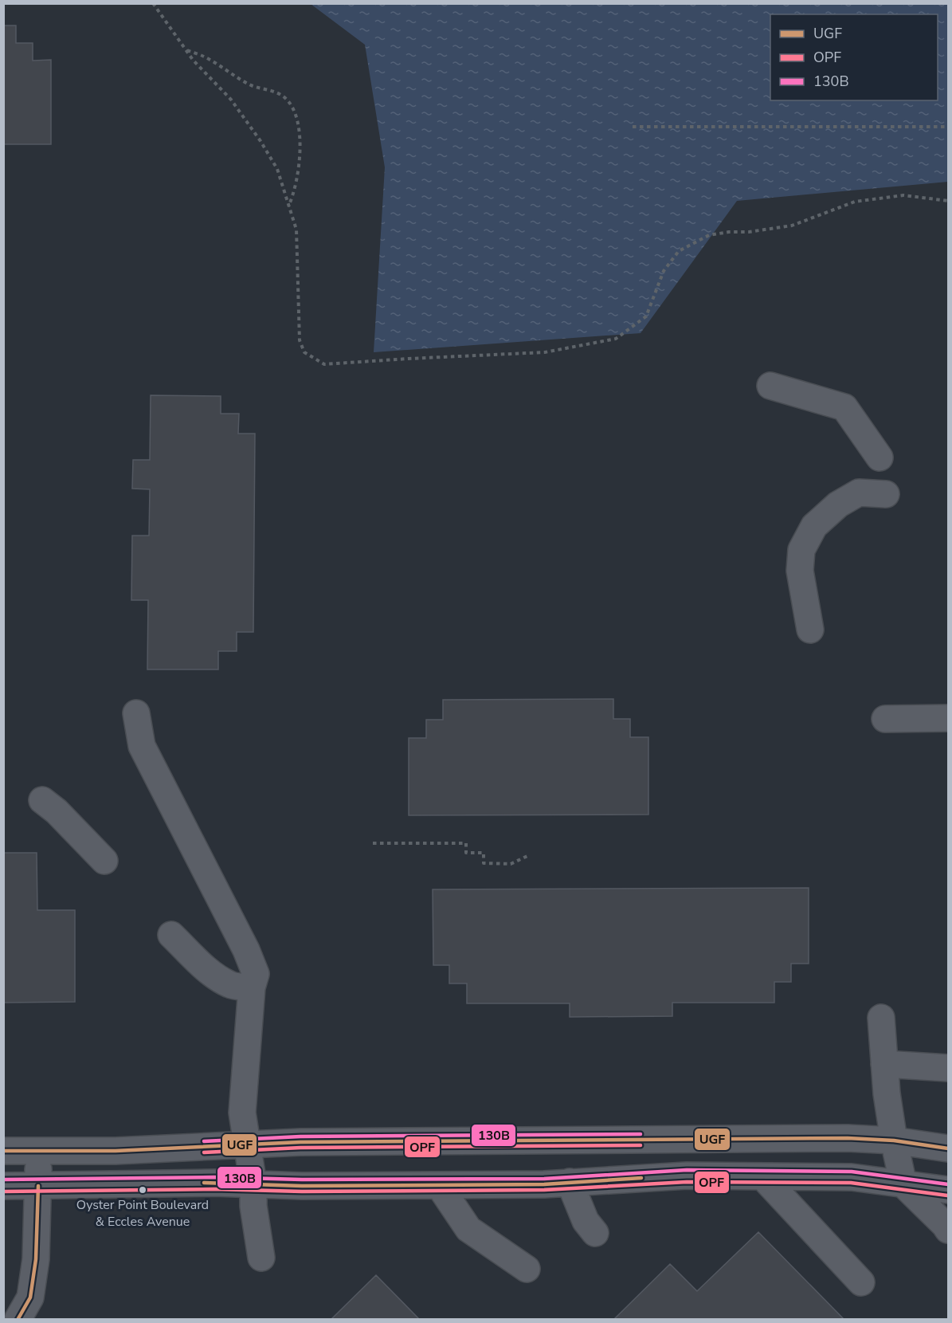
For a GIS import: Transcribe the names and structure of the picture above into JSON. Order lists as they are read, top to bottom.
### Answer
{
  "places": ["Oyster Point Boulevard & Eccles Avenue"],
  "lines": ["transit line 130B", "transit line UGF", "transit line OPF"],
  "legend": ["UGF", "OPF", "130B"]
}
